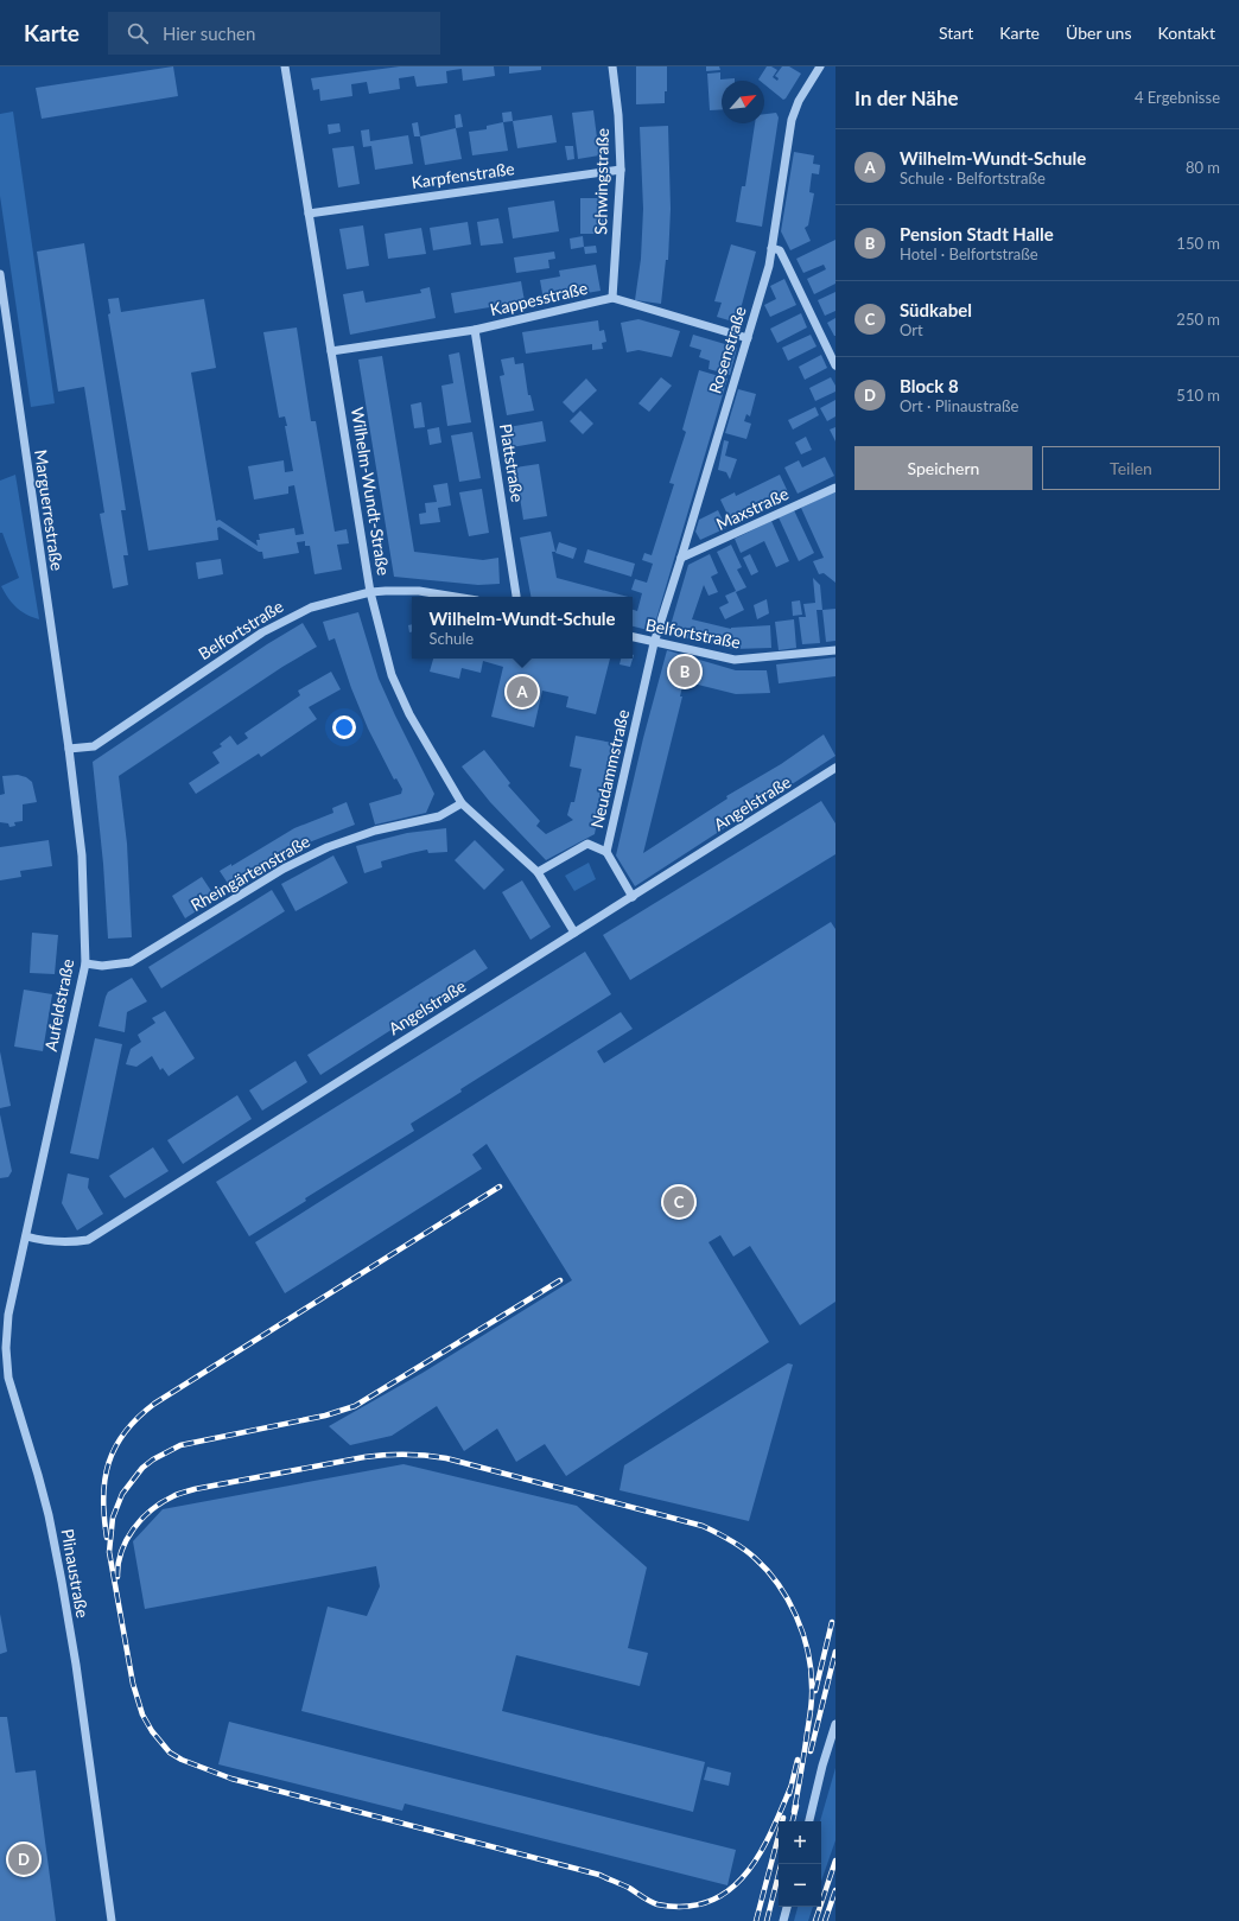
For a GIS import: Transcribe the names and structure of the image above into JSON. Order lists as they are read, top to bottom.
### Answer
{
  "streets": {
    "street": [
      "Karpfenstraße",
      "Schwingstraße",
      "Kappesstraße",
      "Rosenstraße",
      "Plattstraße",
      "Wilhelm-Wundt-Straße",
      "Maxstraße",
      "Marguerrestraße",
      "Belfortstraße",
      "Neudammstraße",
      "Angelstraße",
      "Rheingärtenstraße",
      "Aufeldstraße",
      "Plinaustraße"
    ]
  },
  "crossings": [
    ["Karpfenstraße", "Schwingstraße"],
    ["Karpfenstraße", "Wilhelm-Wundt-Straße"],
    ["Schwingstraße", "Kappesstraße"],
    ["Kappesstraße", "Rosenstraße"],
    ["Kappesstraße", "Plattstraße"],
    ["Kappesstraße", "Wilhelm-Wundt-Straße"],
    ["Rosenstraße", "Maxstraße"],
    ["Rosenstraße", "Belfortstraße"],
    ["Rosenstraße", "Neudammstraße"],
    ["Wilhelm-Wundt-Straße", "Belfortstraße"],
    ["Wilhelm-Wundt-Straße", "Angelstraße"],
    ["Wilhelm-Wundt-Straße", "Rheingärtenstraße"],
    ["Marguerrestraße", "Belfortstraße"],
    ["Marguerrestraße", "Aufeldstraße"],
    ["Belfortstraße", "Neudammstraße"],
    ["Belfortstraße", "Aufeldstraße"],
    ["Neudammstraße", "Angelstraße"],
    ["Angelstraße", "Aufeldstraße"],
    ["Angelstraße", "Plinaustraße"],
    ["Rheingärtenstraße", "Aufeldstraße"],
    ["Aufeldstraße", "Plinaustraße"]
  ],
  "north": "top right",
  "page": {
    "header": "Karte",
    "search": "Hier suchen",
    "nav": [
      "Start",
      "Karte",
      "Über uns",
      "Kontakt"
    ],
    "heading": ["In der Nähe", "4 Ergebnisse"],
    "list": [
      {
        "mark": "A",
        "name": "Wilhelm-Wundt-Schule",
        "note": "Schule · Belfortstraße",
        "value": "80 m"
      },
      {
        "mark": "B",
        "name": "Pension Stadt Halle",
        "note": "Hotel · Belfortstraße",
        "value": "150 m"
      },
      {
        "mark": "C",
        "name": "Südkabel",
        "note": "Ort",
        "value": "250 m"
      },
      {
        "mark": "D",
        "name": "Block 8",
        "note": "Ort · Plinaustraße",
        "value": "510 m"
      }
    ],
    "buttons": ["Speichern", "Teilen"],
    "popup": ["Wilhelm-Wundt-Schule", "Schule"],
    "pins": [
      "B",
      "A",
      "C",
      "D"
    ],
    "map_buttons": ["+", "−"]
  }
}
